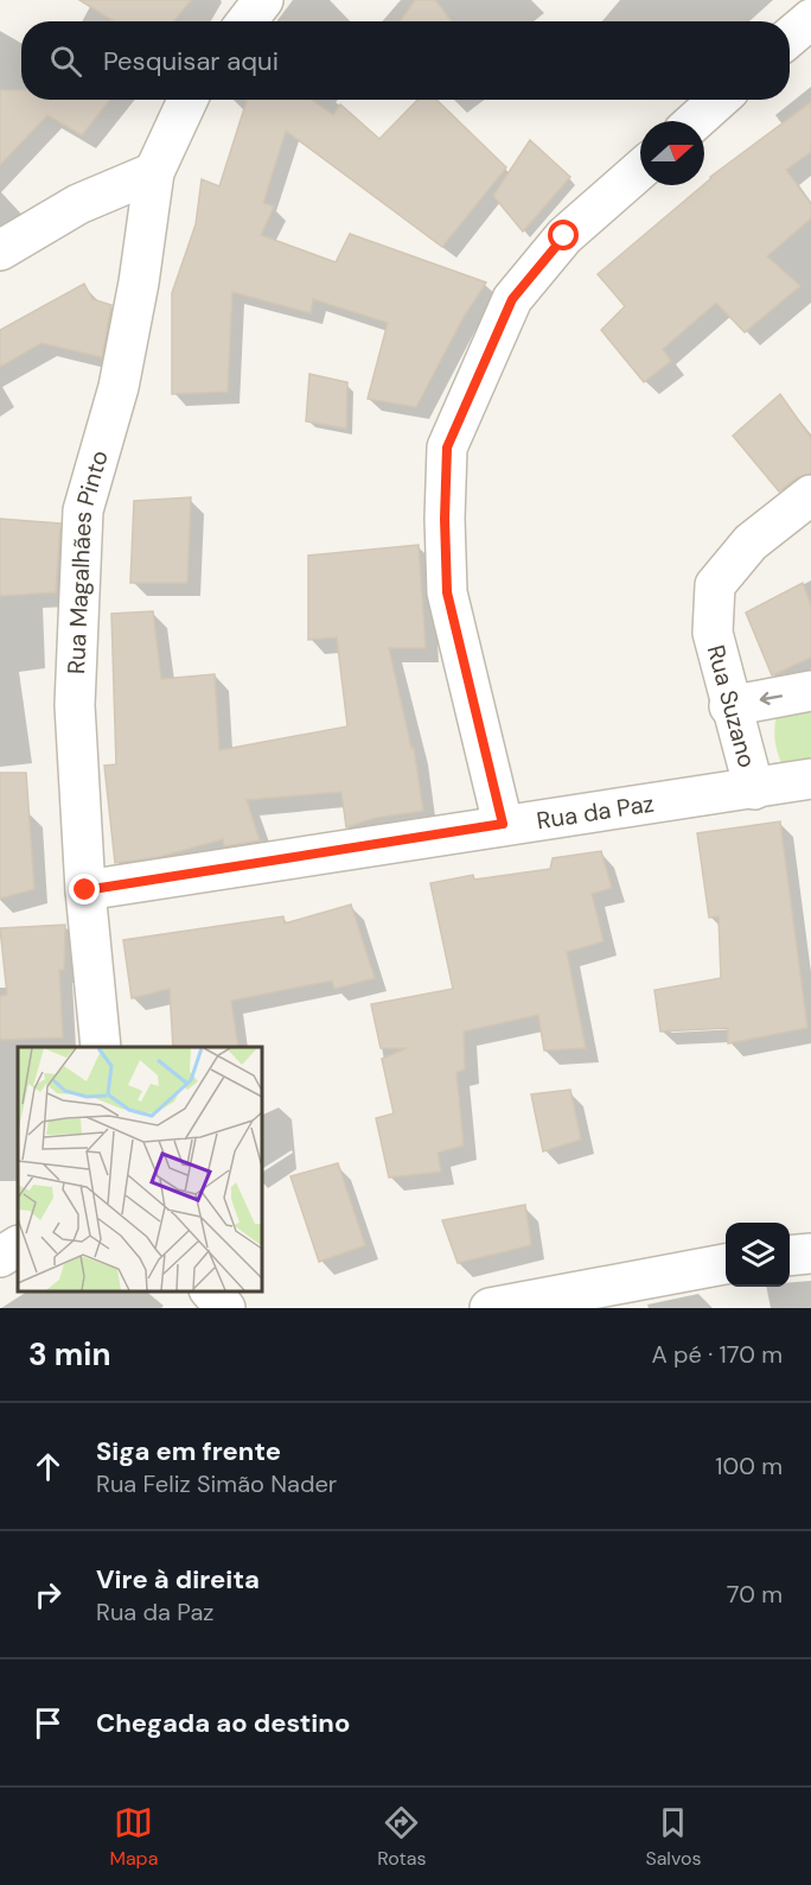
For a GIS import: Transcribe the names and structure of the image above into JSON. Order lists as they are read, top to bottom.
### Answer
{
  "streets": {
    "street": ["Rua Magalhães Pinto", "Rua Suzano", "Rua da Paz"]
  },
  "crossings": [
    ["Rua Magalhães Pinto", "Rua da Paz"],
    ["Rua Suzano", "Rua da Paz"]
  ],
  "north": "right",
  "page": {
    "search": "Pesquisar aqui",
    "heading": ["3 min", "A pé · 170 m"],
    "list": [
      ["Siga em frente", "Rua Feliz Simão Nader", "100 m"],
      ["Vire à direita", "Rua da Paz", "70 m"],
      "Chegada ao destino"
    ],
    "nav": ["Mapa", "Rotas", "Salvos"]
  }
}
